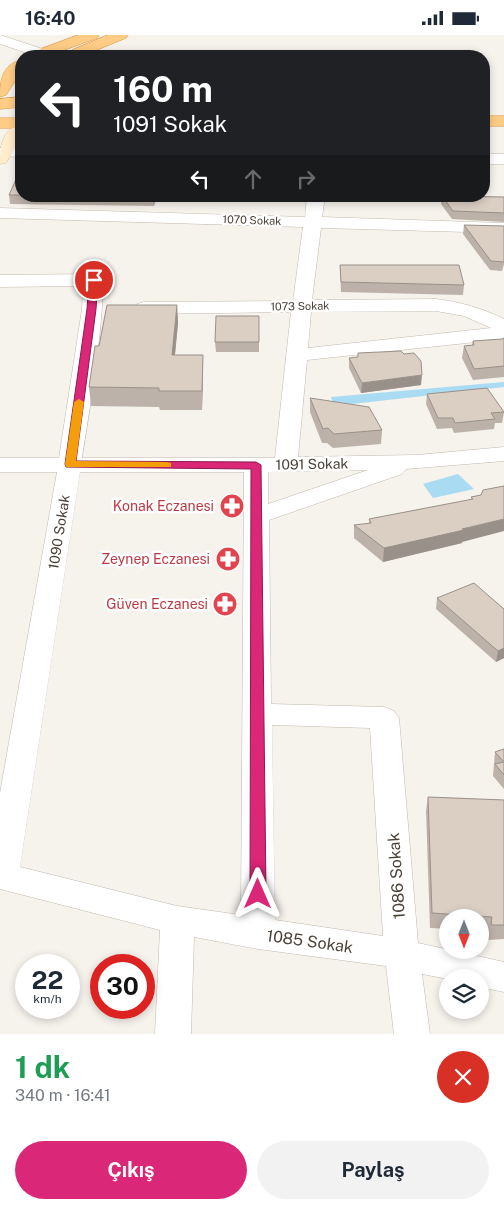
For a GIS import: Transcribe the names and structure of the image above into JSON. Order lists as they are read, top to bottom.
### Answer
{
  "streets": {
    "street": [
      "1070 Sokak",
      "1073 Sokak",
      "1091 Sokak",
      "1090 Sokak",
      "1086 Sokak",
      "1085 Sokak"
    ]
  },
  "crossings": [
    ["1073 Sokak", "1090 Sokak"],
    ["1091 Sokak", "1090 Sokak"],
    ["1090 Sokak", "1085 Sokak"],
    ["1086 Sokak", "1085 Sokak"]
  ],
  "places": {
    "pharmacy": ["Konak Eczanesi", "Zeynep Eczanesi", "Güven Eczanesi"]
  },
  "north": "bottom",
  "page": {
    "status": "16:40",
    "turn": ["160 m", "1091 Sokak"],
    "speed": "22 km/h",
    "limit": "30",
    "heading": ["1 dk", "340 m · 16:41"],
    "buttons": ["Çıkış", "Paylaş"]
  }
}
